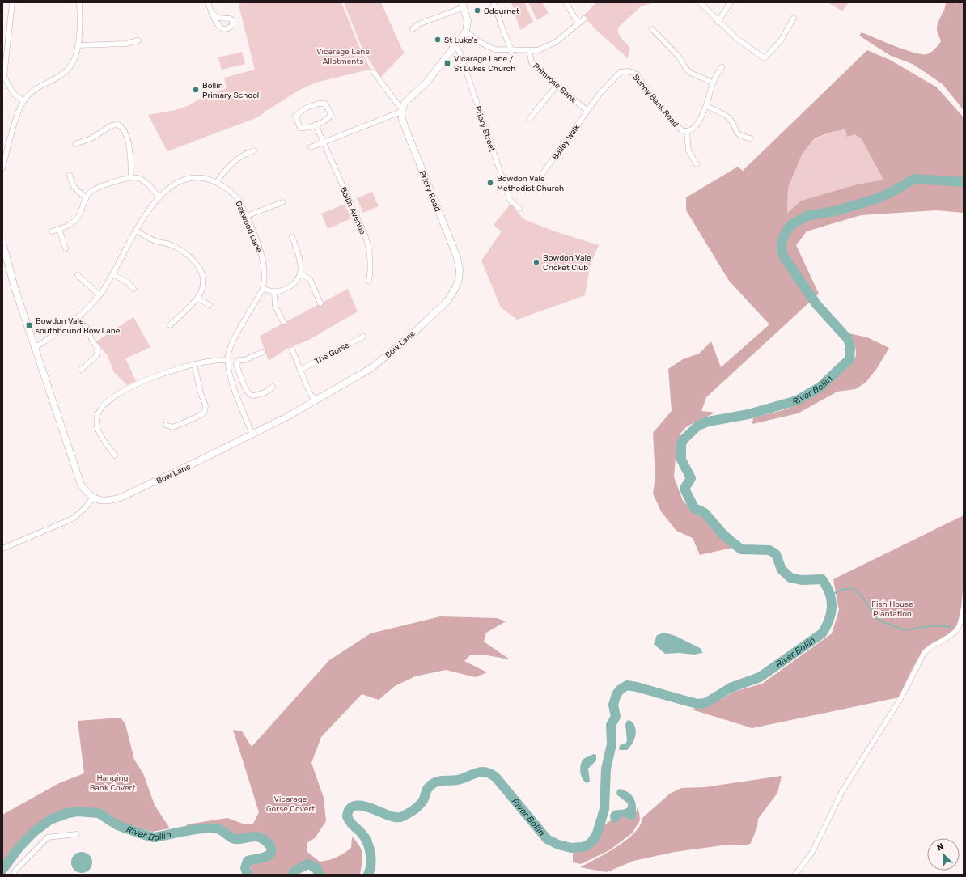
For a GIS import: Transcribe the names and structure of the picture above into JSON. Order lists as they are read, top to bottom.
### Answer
{
  "streets": {
    "street": [
      "Primrose Bank",
      "Sunny Bank Road",
      "Priory Street",
      "Bailey Walk",
      "Priory Road",
      "Bollin Avenue",
      "Oakwood Lane",
      "Bow Lane",
      "The Gorse"
    ]
  },
  "crossings": [
    ["Primrose Bank", "Sunny Bank Road"],
    ["Primrose Bank", "Bailey Walk"],
    ["Sunny Bank Road", "Bailey Walk"],
    ["Priory Road", "Bow Lane"],
    ["Oakwood Lane", "Bow Lane"]
  ],
  "water": ["River Bollin"],
  "parks": [
    "Vicarage Lane Allotments",
    "Fish House Plantation",
    "Hanging Bank Covert",
    "Vicarage Gorse Covert"
  ],
  "places": {
    "other": [
      "Odournet",
      "St Luke's",
      "Bollin Primary School",
      "Bowdon Vale Methodist Church",
      "Bowdon Vale Cricket Club"
    ],
    "transit": ["Vicarage Lane / St Lukes Church", "Bowdon Vale, southbound Bow Lane"]
  },
  "north": "top left"
}
